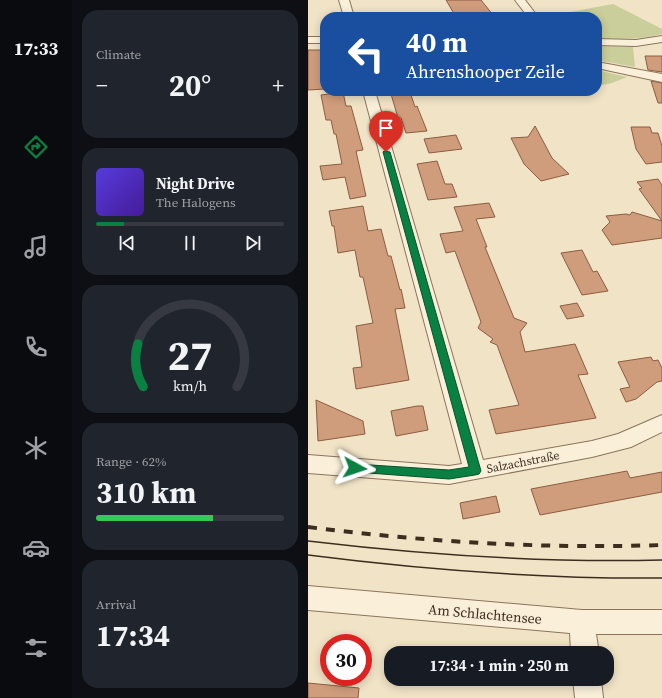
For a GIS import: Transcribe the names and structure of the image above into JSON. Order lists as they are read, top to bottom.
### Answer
{
  "streets": {
    "street": ["Salzachstraße", "Am Schlachtensee"]
  },
  "page": {
    "tabs": "17:33",
    "tile": [
      "Climate",
      ["Range · 62%", "310 km"],
      ["Arrival", "17:34"]
    ],
    "turn": ["40 m", "Ahrenshooper Zeile"],
    "heat": ["−", "20°", "+"],
    "song": ["Night Drive", "The Halogens"],
    "limit": "30",
    "trip": "17:34 · 1 min · 250 m",
    "gauge": ["27", "km/h"]
  }
}
